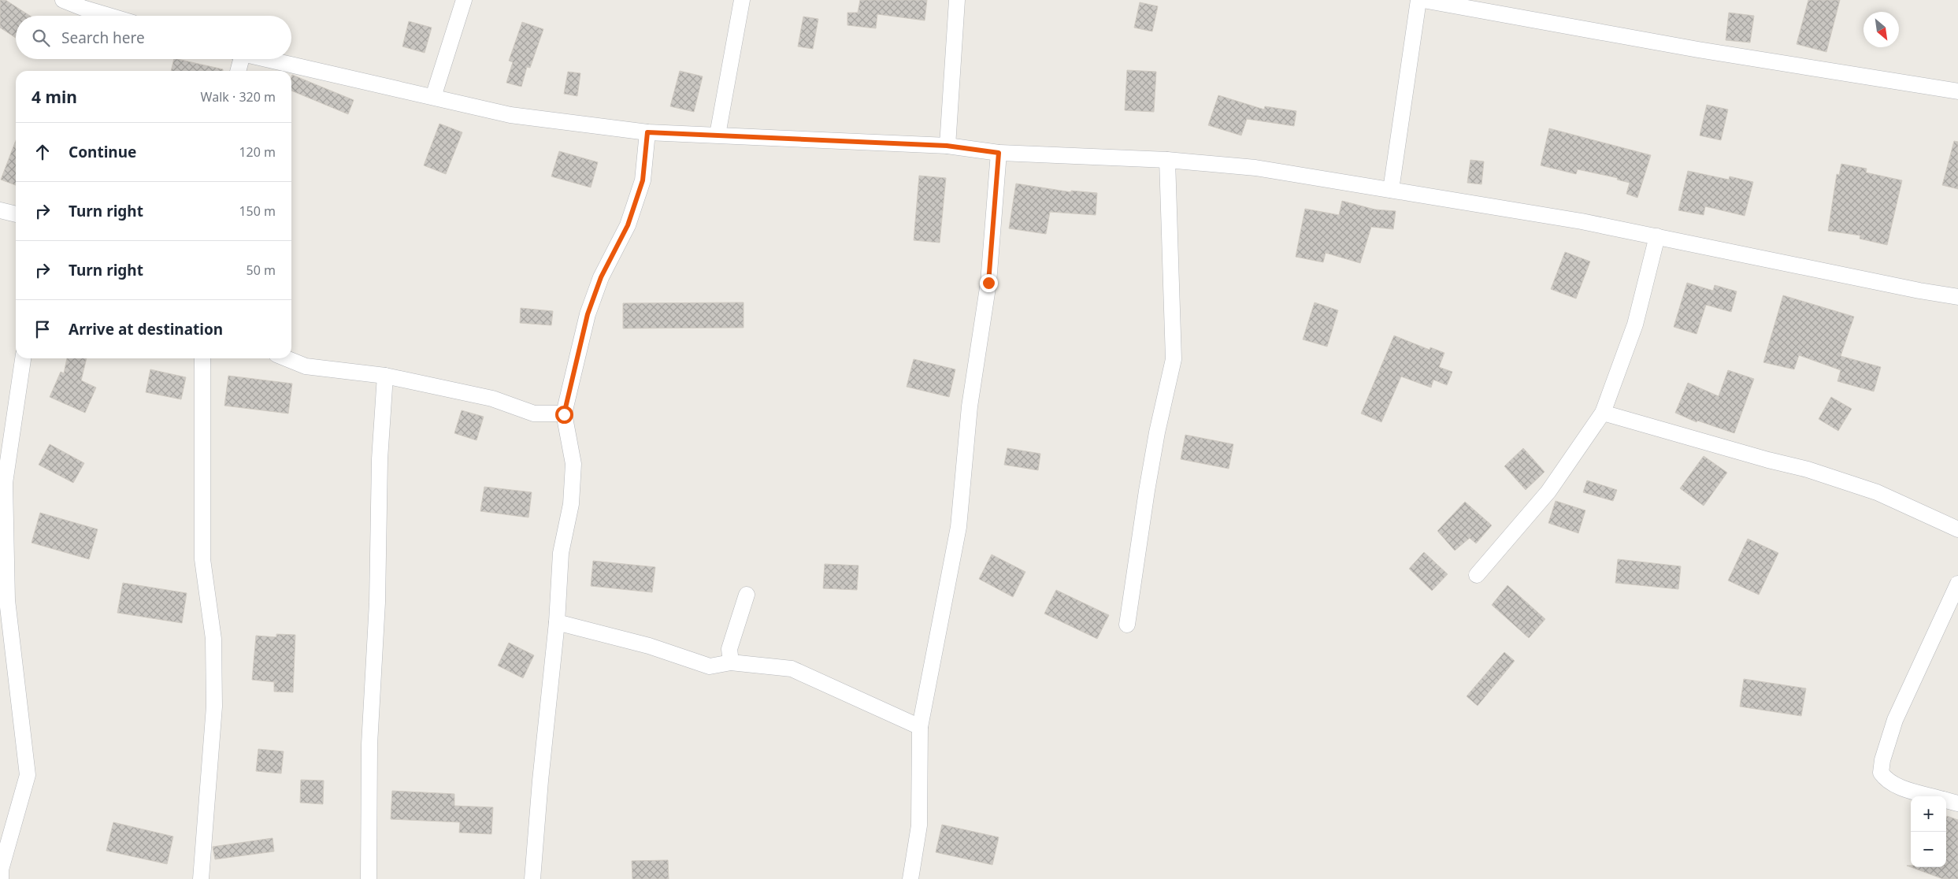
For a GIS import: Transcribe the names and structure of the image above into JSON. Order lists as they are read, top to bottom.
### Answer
{
  "north": "bottom right",
  "page": {
    "search": "Search here",
    "heading": ["4 min", "Walk · 320 m"],
    "list": [
      ["Continue", "120 m"],
      ["Turn right", "150 m"],
      ["Turn right", "50 m"],
      "Arrive at destination"
    ],
    "map_buttons": ["+", "−"]
  }
}
